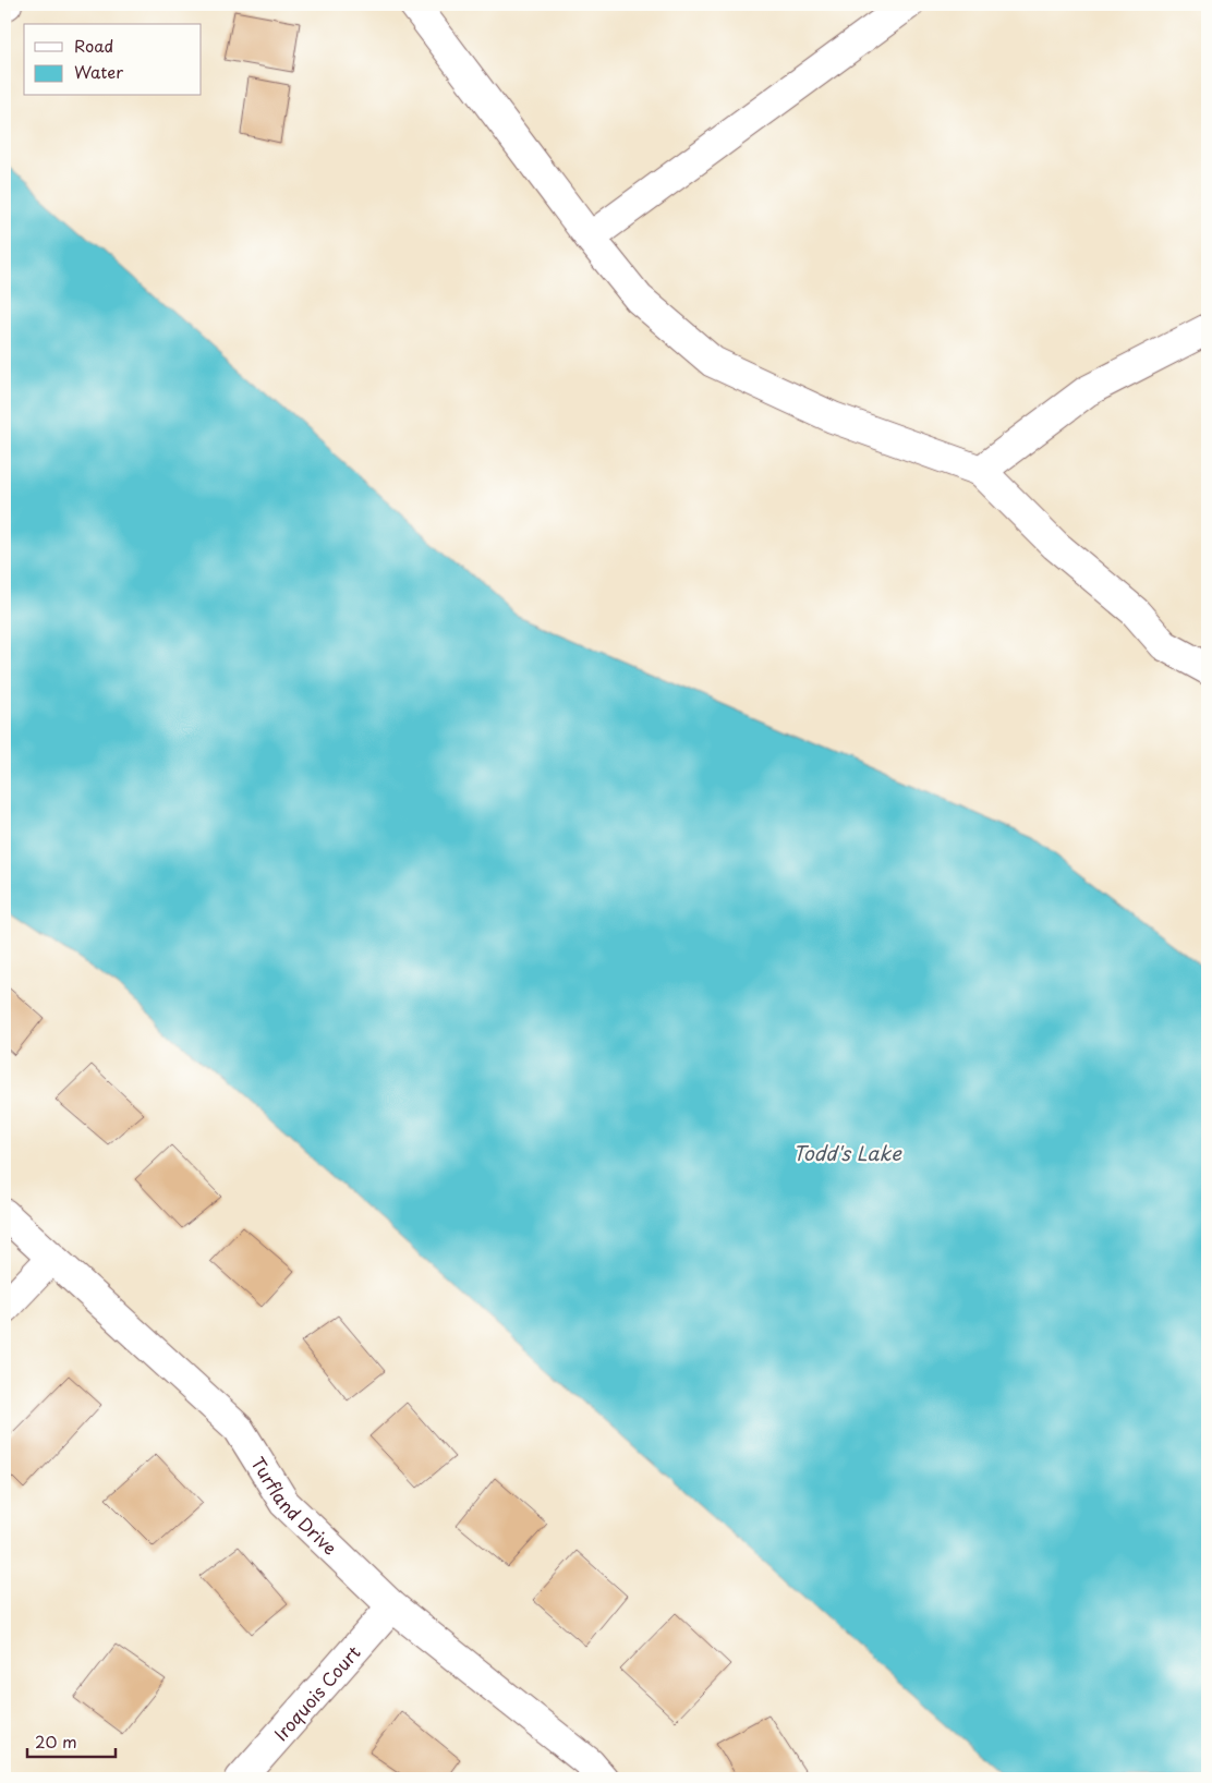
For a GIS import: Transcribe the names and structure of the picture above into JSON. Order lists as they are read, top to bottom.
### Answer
{
  "streets": {
    "street": ["Turfland Drive", "Iroquois Court"]
  },
  "crossings": [
    ["Turfland Drive", "Iroquois Court"]
  ],
  "water": ["Todd's Lake"],
  "legend": ["Road", "Water"],
  "scale_bar": "20 m"
}
